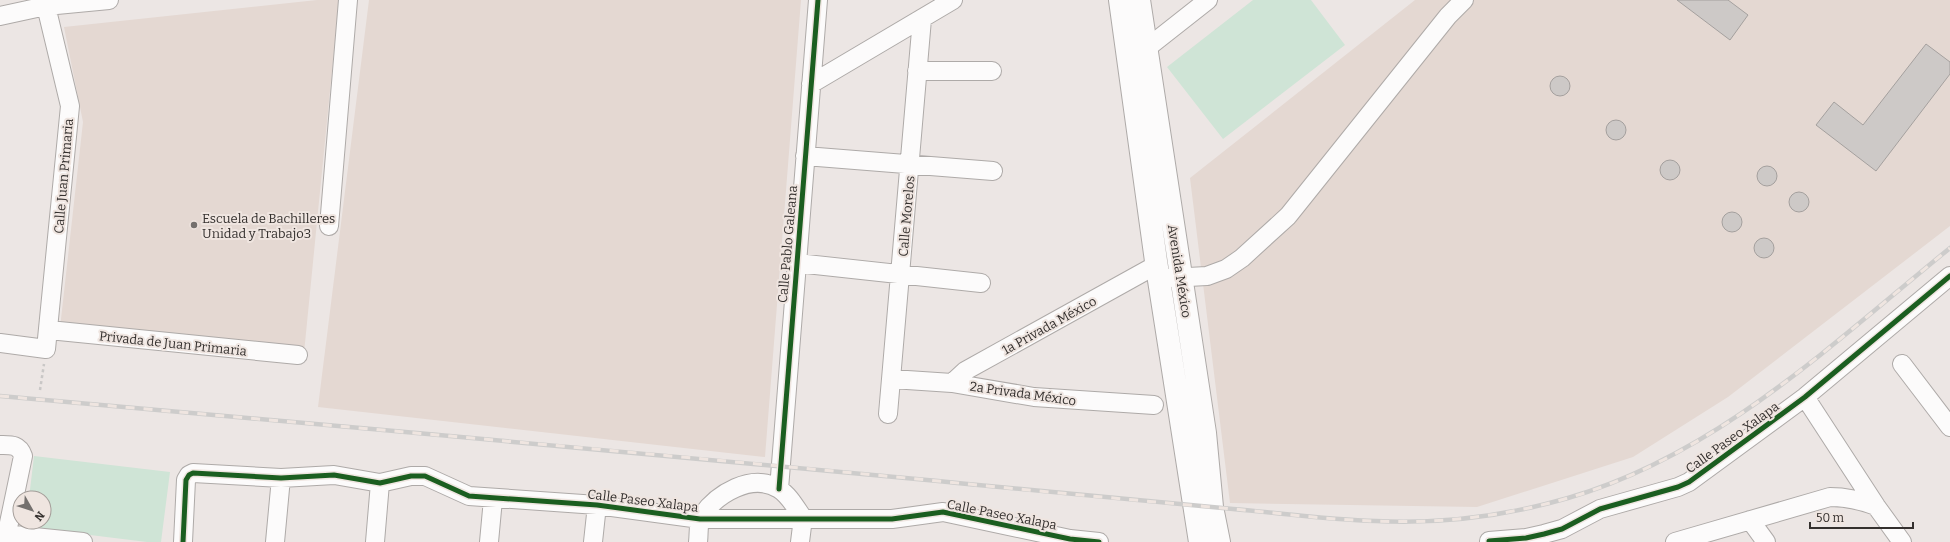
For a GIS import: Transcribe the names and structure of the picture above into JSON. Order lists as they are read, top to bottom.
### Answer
{
  "streets": {
    "main road": ["Avenida México"],
    "street": [
      "Calle Juan Primaria",
      "Calle Morelos",
      "Calle Pablo Galeana",
      "1a Privada México",
      "Privada de Juan Primaria",
      "2a Privada México",
      "Calle Paseo Xalapa"
    ]
  },
  "crossings": [
    ["Calle Juan Primaria", "Privada de Juan Primaria"],
    ["Calle Morelos", "2a Privada México"],
    ["Calle Pablo Galeana", "Calle Paseo Xalapa"],
    ["Avenida México", "1a Privada México"],
    ["1a Privada México", "2a Privada México"]
  ],
  "places": ["Escuela de Bachilleres Unidad y Trabajo3"],
  "scale_bar": "50 m",
  "north": "bottom right"
}
